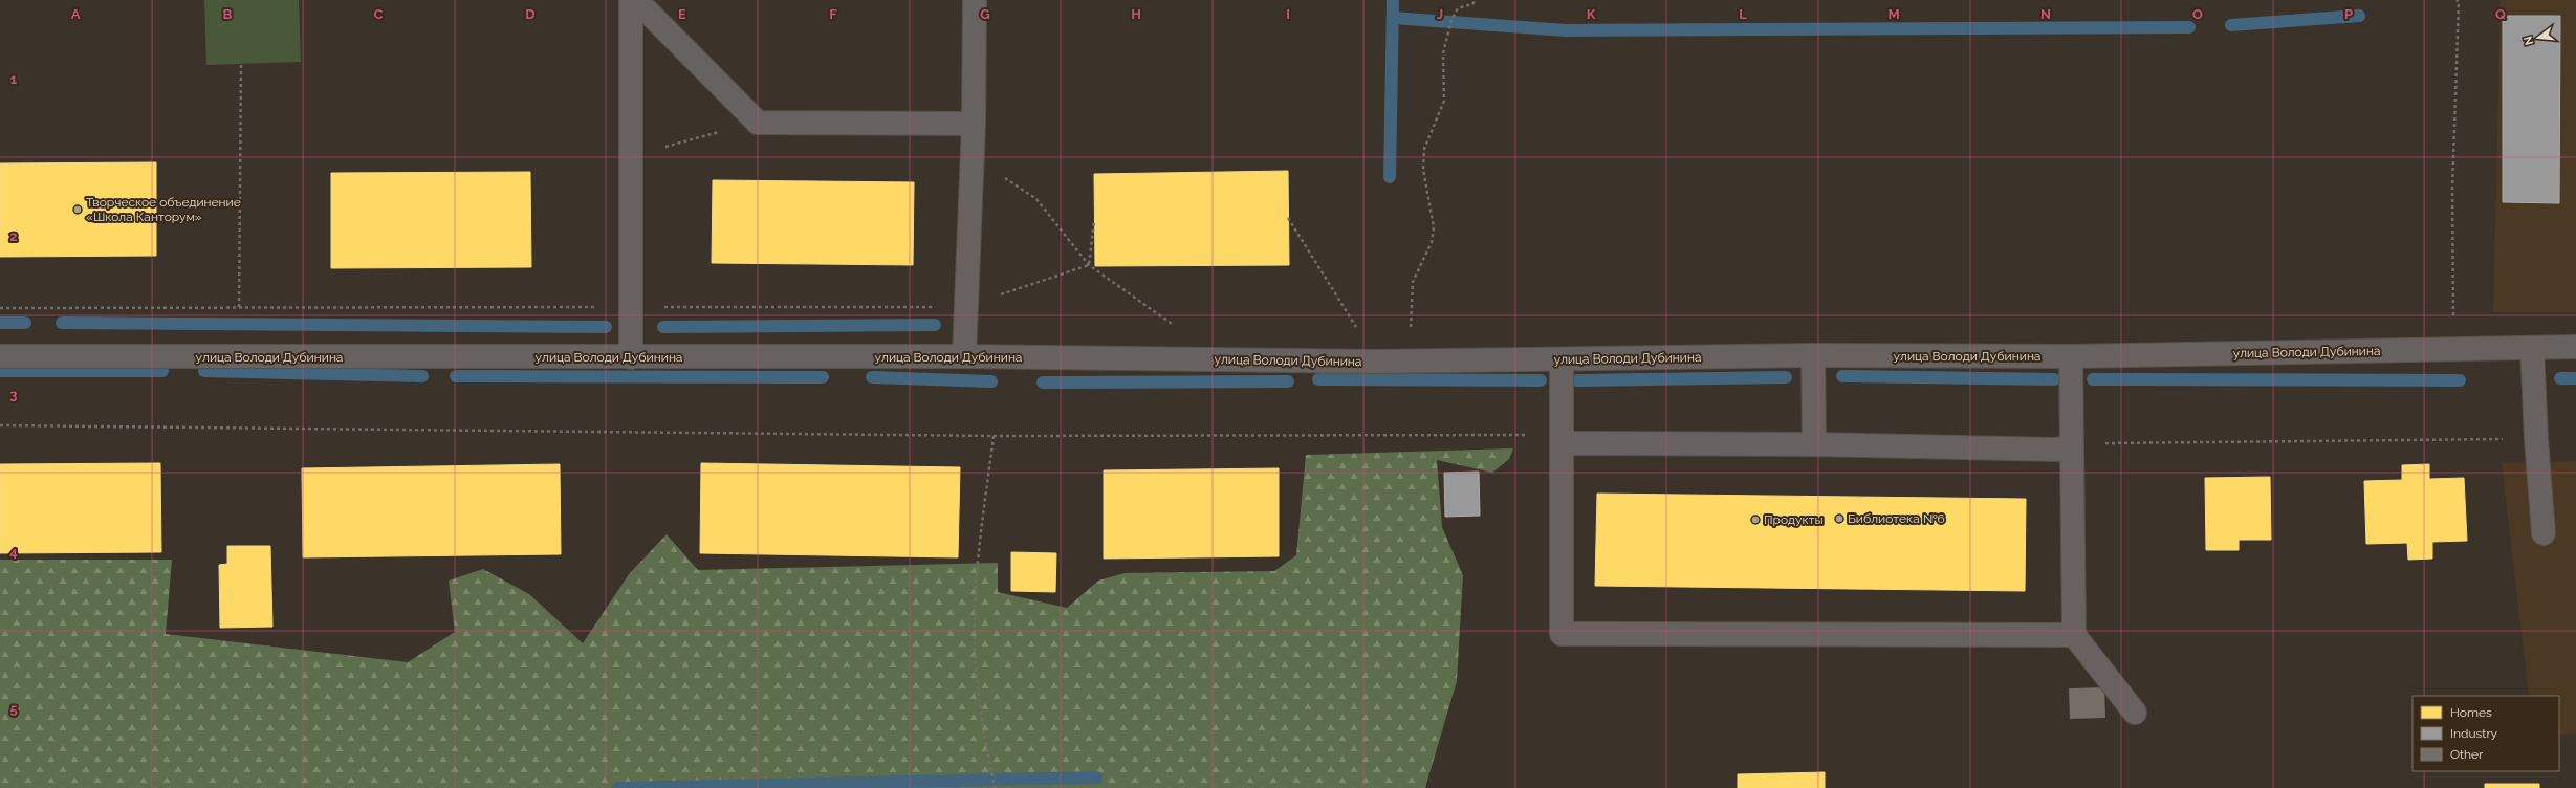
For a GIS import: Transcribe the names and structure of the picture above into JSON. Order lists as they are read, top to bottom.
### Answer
{
  "streets": {
    "street": ["улица Володи Дубинина"]
  },
  "places": ["Творческое объединение «Школа Канторум»", "Библиотека №6", "Продукты"],
  "legend": ["Homes", "Industry", "Other"],
  "north": "left",
  "grid": {
    "columns": [
      "A",
      "B",
      "C",
      "D",
      "E",
      "F",
      "G",
      "H",
      "I",
      "J",
      "K",
      "L",
      "M",
      "N",
      "O",
      "P",
      "Q"
    ],
    "rows": [
      "1",
      "2",
      "3",
      "4",
      "5"
    ]
  }
}
